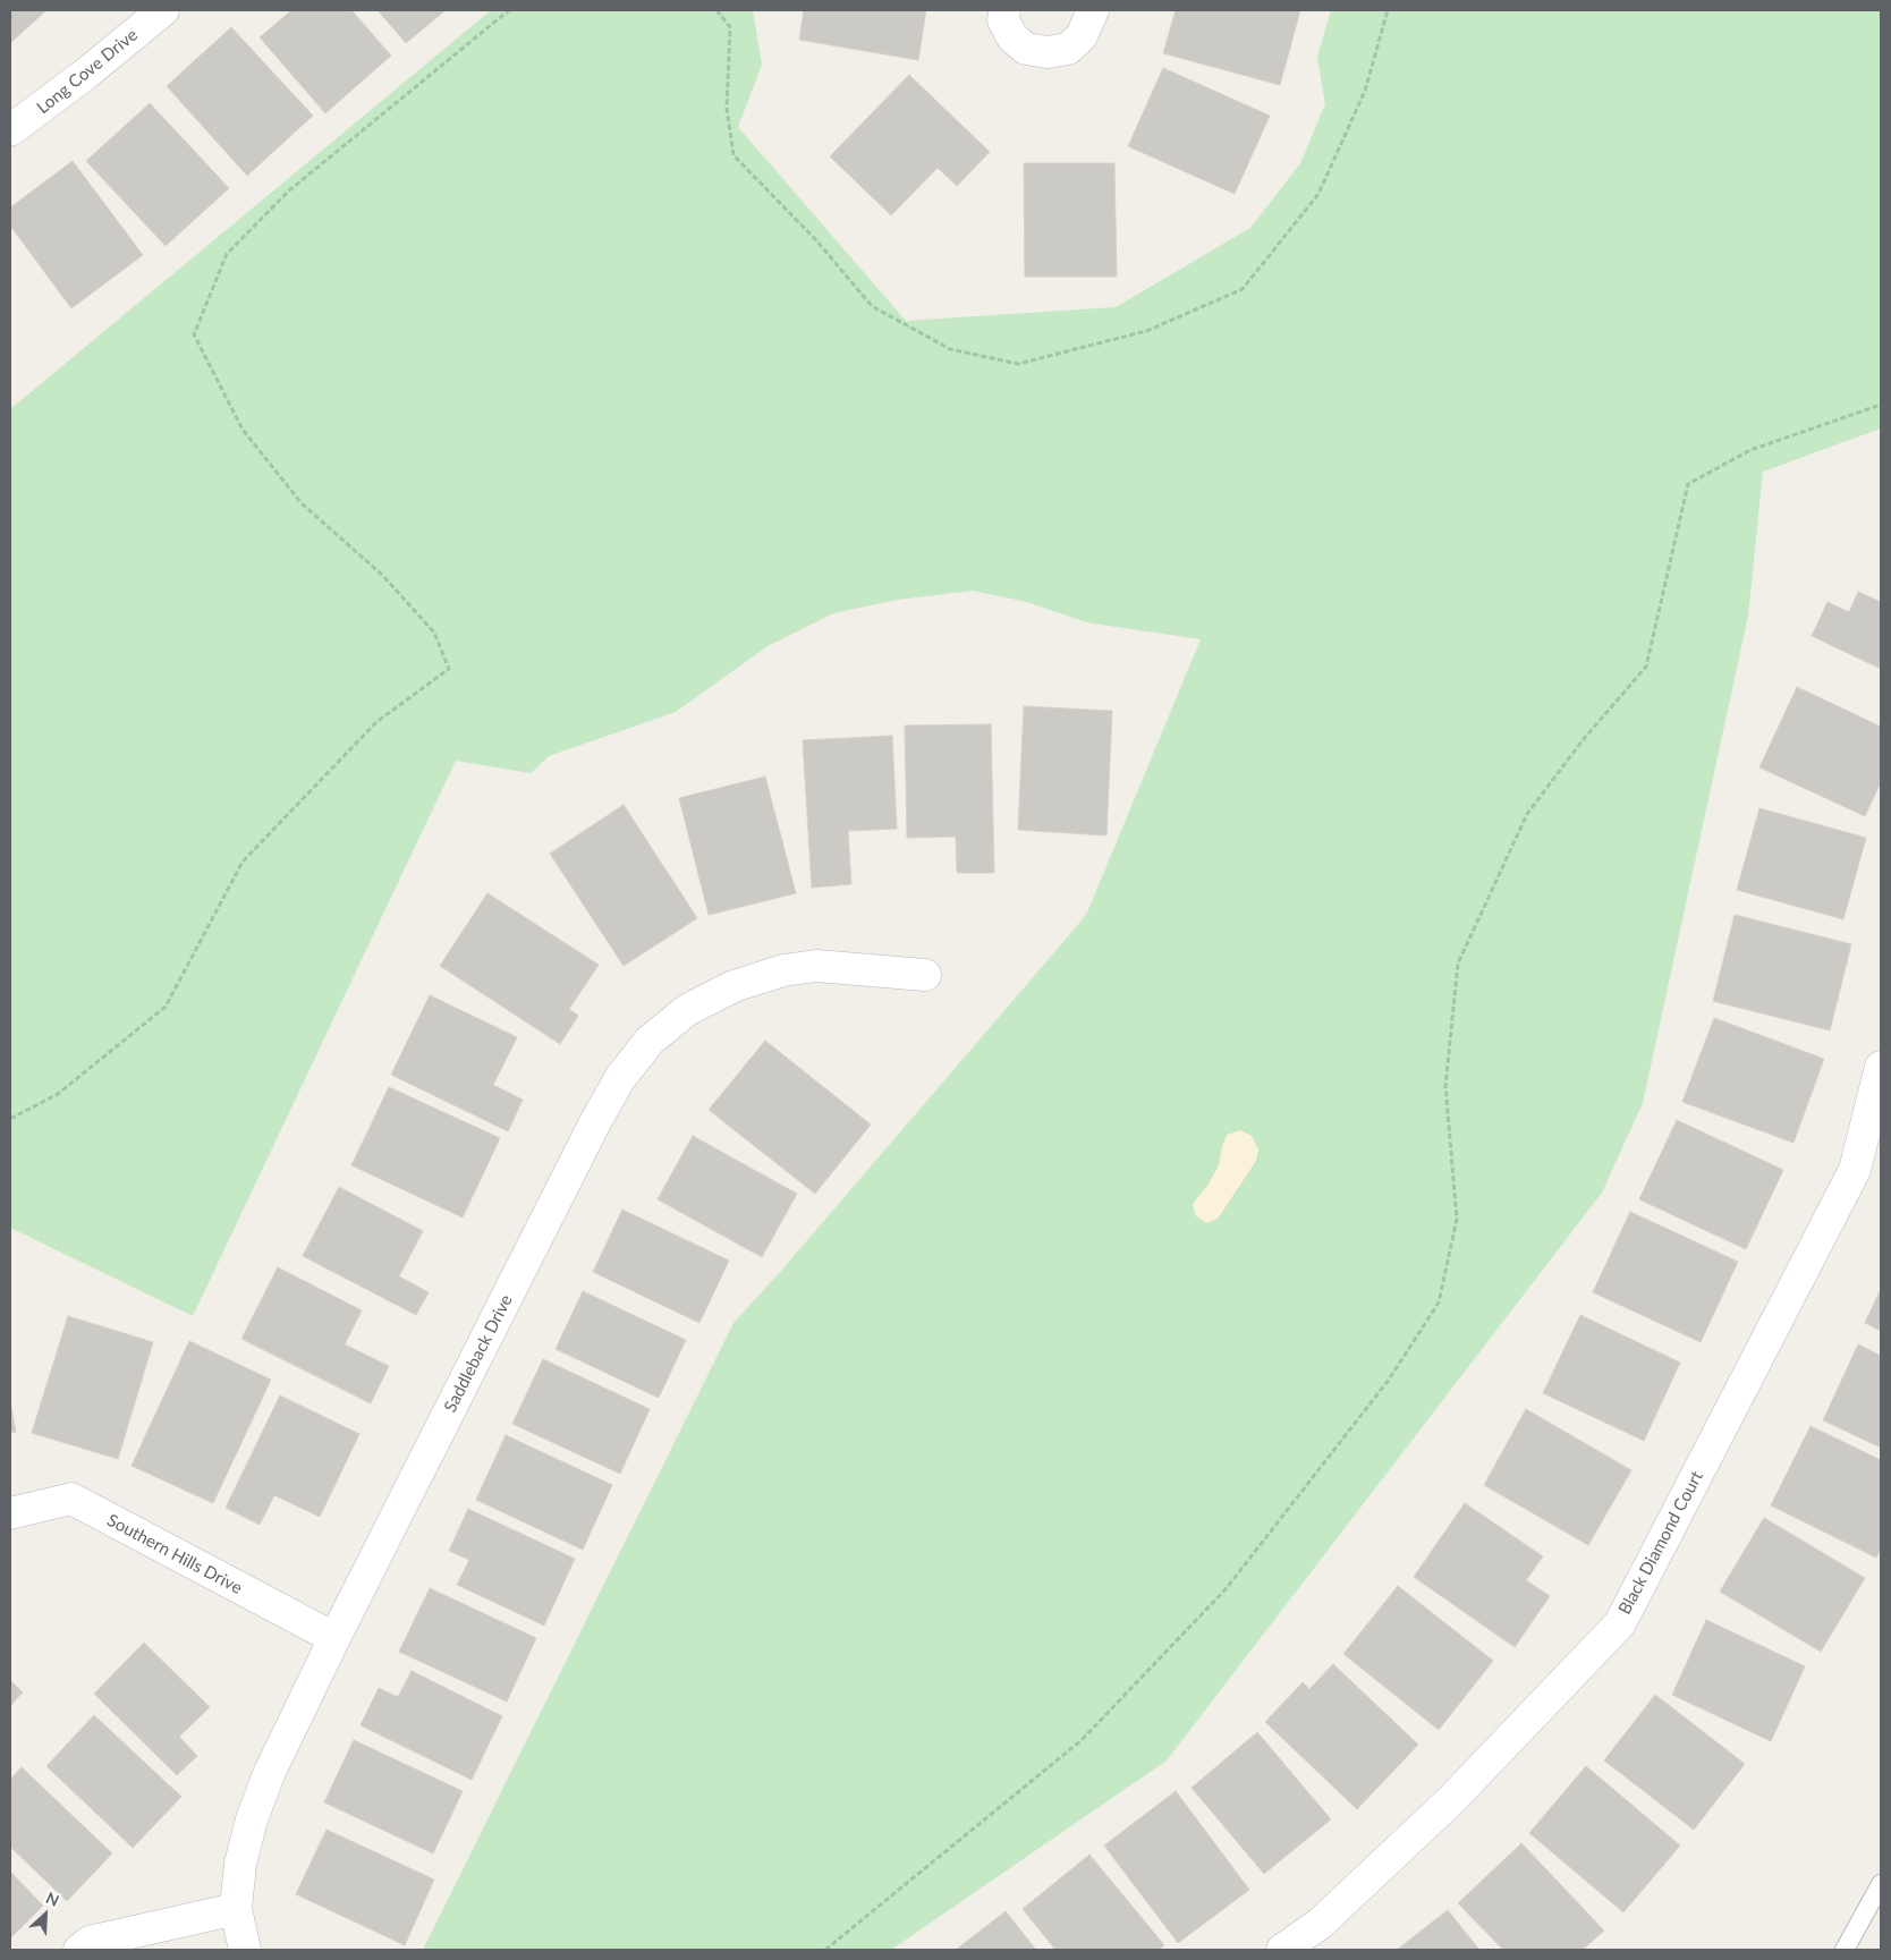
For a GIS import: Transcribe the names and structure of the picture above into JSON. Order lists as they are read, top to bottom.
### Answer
{
  "streets": {
    "street": [
      "Long Cove Drive",
      "Saddleback Drive",
      "Black Diamond Court",
      "Southern Hills Drive"
    ]
  },
  "crossings": [
    ["Saddleback Drive", "Southern Hills Drive"]
  ],
  "north": "top right"
}
